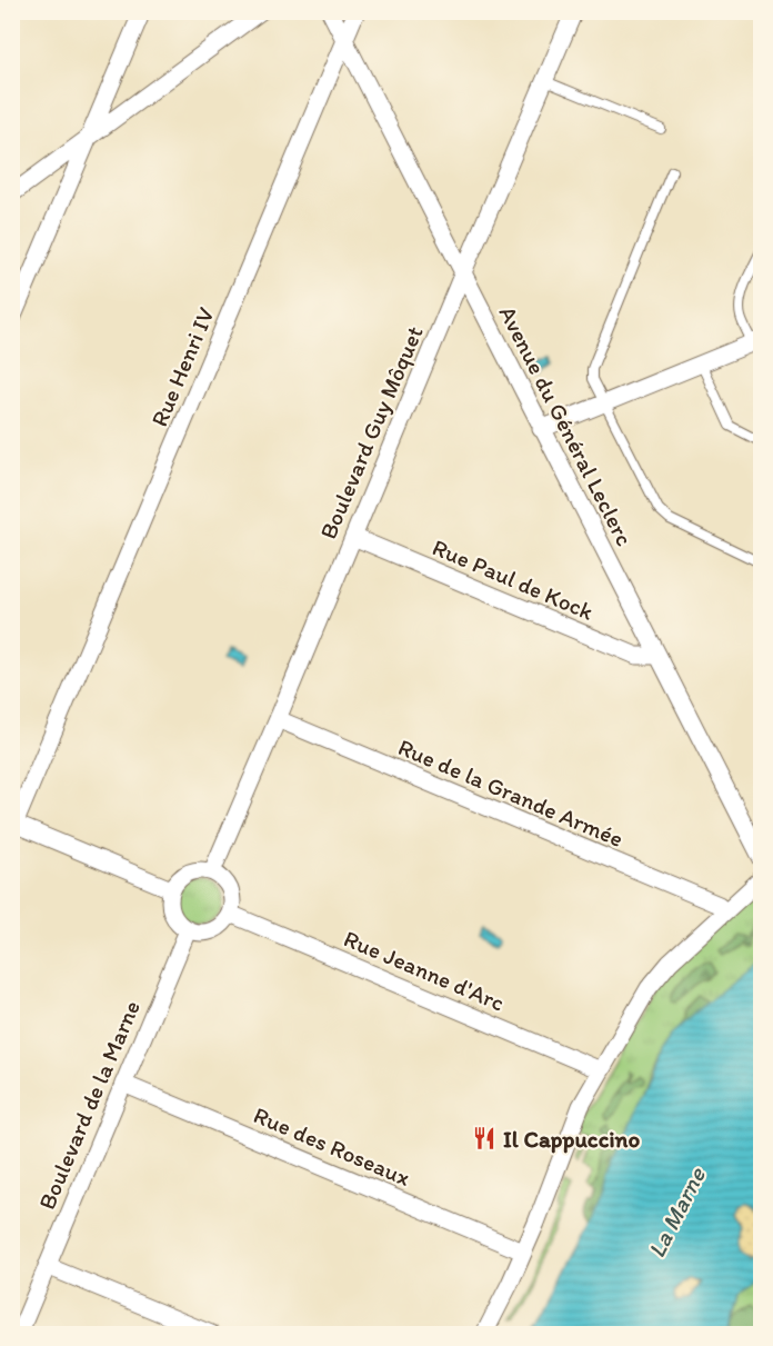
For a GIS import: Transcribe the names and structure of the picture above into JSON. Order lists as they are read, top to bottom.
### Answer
{
  "streets": {
    "street": [
      "Rue Henri IV",
      "Avenue du Général Leclerc",
      "Boulevard Guy Môquet",
      "Rue Paul de Kock",
      "Rue de la Grande Armée",
      "Rue Jeanne d'Arc",
      "Boulevard de la Marne",
      "Rue des Roseaux"
    ]
  },
  "crossings": [
    ["Rue Henri IV", "Avenue du Général Leclerc"],
    ["Avenue du Général Leclerc", "Boulevard Guy Môquet"],
    ["Avenue du Général Leclerc", "Rue Paul de Kock"],
    ["Boulevard Guy Môquet", "Rue Paul de Kock"],
    ["Boulevard Guy Môquet", "Rue de la Grande Armée"],
    ["Boulevard Guy Môquet", "Rue Jeanne d'Arc"],
    ["Boulevard Guy Môquet", "Boulevard de la Marne"],
    ["Rue Jeanne d'Arc", "Boulevard de la Marne"],
    ["Boulevard de la Marne", "Rue des Roseaux"]
  ],
  "water": ["La Marne"],
  "places": {
    "restaurant": ["Il Cappuccino"]
  }
}
